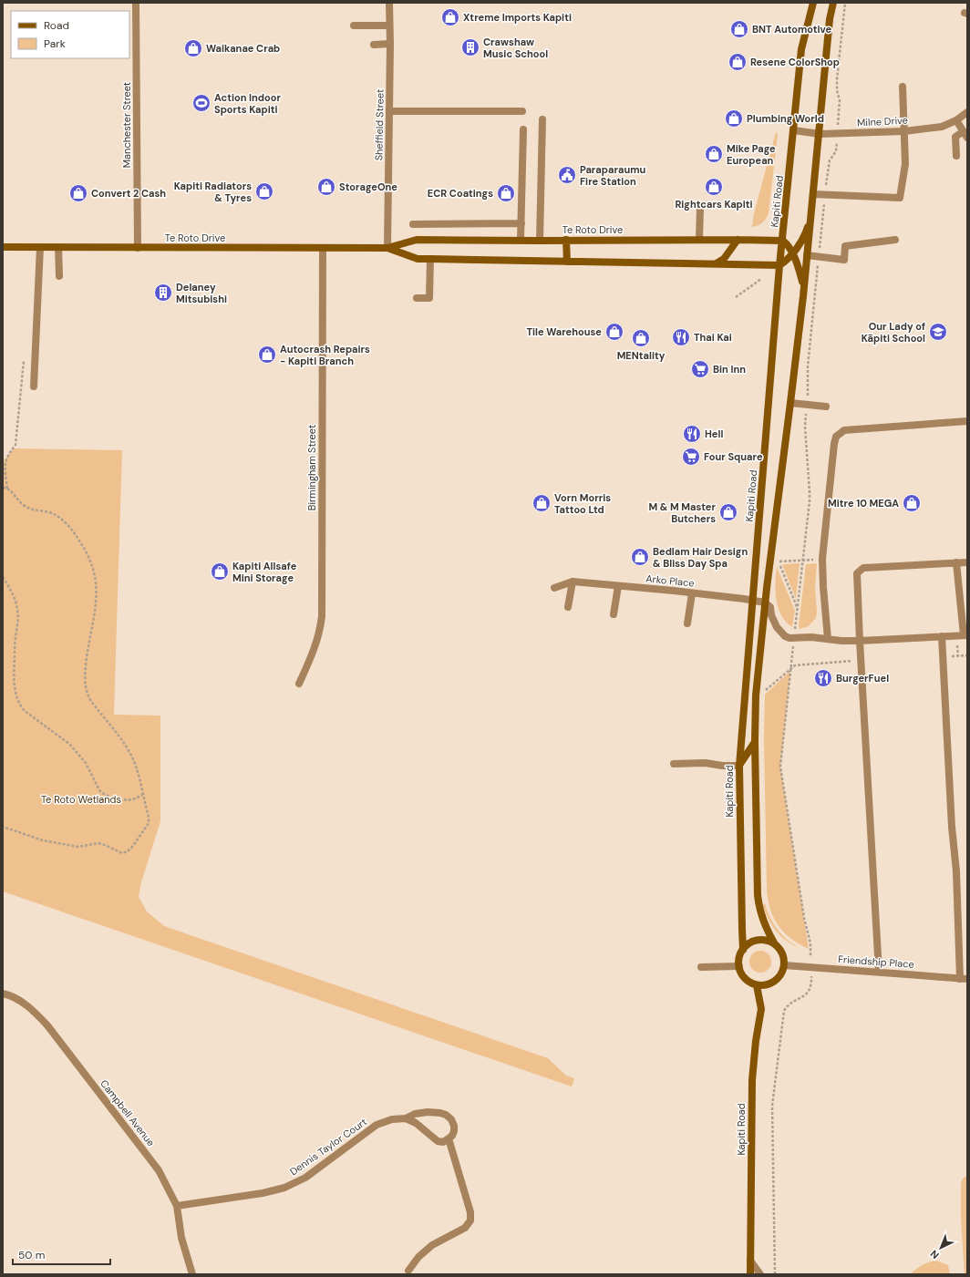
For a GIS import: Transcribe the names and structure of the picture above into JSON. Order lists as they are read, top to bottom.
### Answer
{
  "streets": {
    "main road": ["Kapiti Road", "Te Roto Drive"],
    "street": [
      "Milne Drive",
      "Manchester Street",
      "Sheffield Street",
      "Birmingham Street",
      "Arko Place",
      "Friendship Place",
      "Campbell Avenue",
      "Dennis Taylor Court"
    ]
  },
  "crossings": [
    ["Milne Drive", "Kapiti Road"],
    ["Manchester Street", "Te Roto Drive"],
    ["Sheffield Street", "Te Roto Drive"],
    ["Kapiti Road", "Te Roto Drive"],
    ["Kapiti Road", "Arko Place"],
    ["Kapiti Road", "Friendship Place"],
    ["Te Roto Drive", "Birmingham Street"],
    ["Campbell Avenue", "Dennis Taylor Court"]
  ],
  "parks": ["Te Roto Wetlands"],
  "places": {
    "shop": [
      "Xtreme Imports Kapiti",
      "BNT Automotive",
      "Waikanae Crab",
      "Resene ColorShop",
      "Plumbing World",
      "Mike Page European",
      "StorageOne",
      "Rightcars Kapiti",
      "Kapiti Radiators & Tyres",
      "Convert 2 Cash",
      "ECR Coatings",
      "Tile Warehouse",
      "MENtality",
      "Autocrash Repairs - Kapiti Branch",
      "Vorn Morris Tattoo Ltd",
      "Mitre 10 MEGA",
      "M & M Master Butchers",
      "Bedlam Hair Design & Bliss Day Spa",
      "Kapiti Allsafe Mini Storage"
    ],
    "building": ["Crawshaw Music School", "Delaney Mitsubishi"],
    "sports": ["Action Indoor Sports Kapiti"],
    "public building": ["Paraparaumu Fire Station"],
    "school or university": ["Our Lady of Kāpiti School"],
    "restaurant": ["Thai Kai", "Hell", "BurgerFuel"],
    "supermarket": ["Bin Inn", "Four Square"]
  },
  "legend": ["Road", "Park"],
  "scale_bar": "50 m",
  "north": "bottom left"
}
